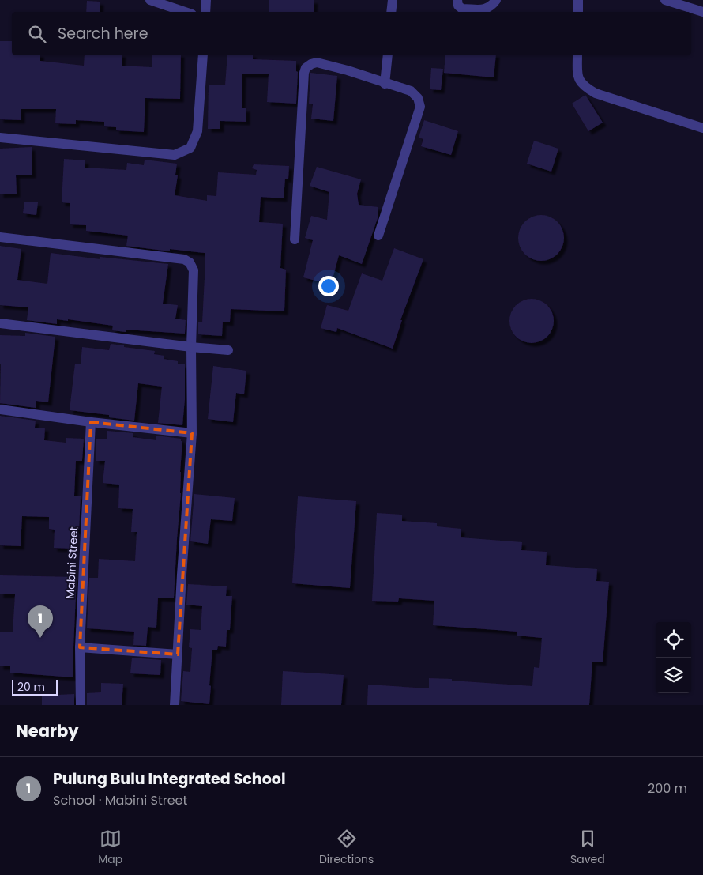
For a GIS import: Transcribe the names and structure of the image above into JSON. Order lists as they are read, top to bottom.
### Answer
{
  "streets": {
    "street": ["Mabini Street"]
  },
  "scale_bar": "20 m",
  "page": {
    "search": "Search here",
    "pins": "1",
    "scale": "20 m",
    "heading": "Nearby",
    "list": [
      {
        "mark": "1",
        "name": "Pulung Bulu Integrated School",
        "note": "School · Mabini Street",
        "value": "200 m"
      }
    ],
    "nav": ["Map", "Directions", "Saved"]
  }
}
